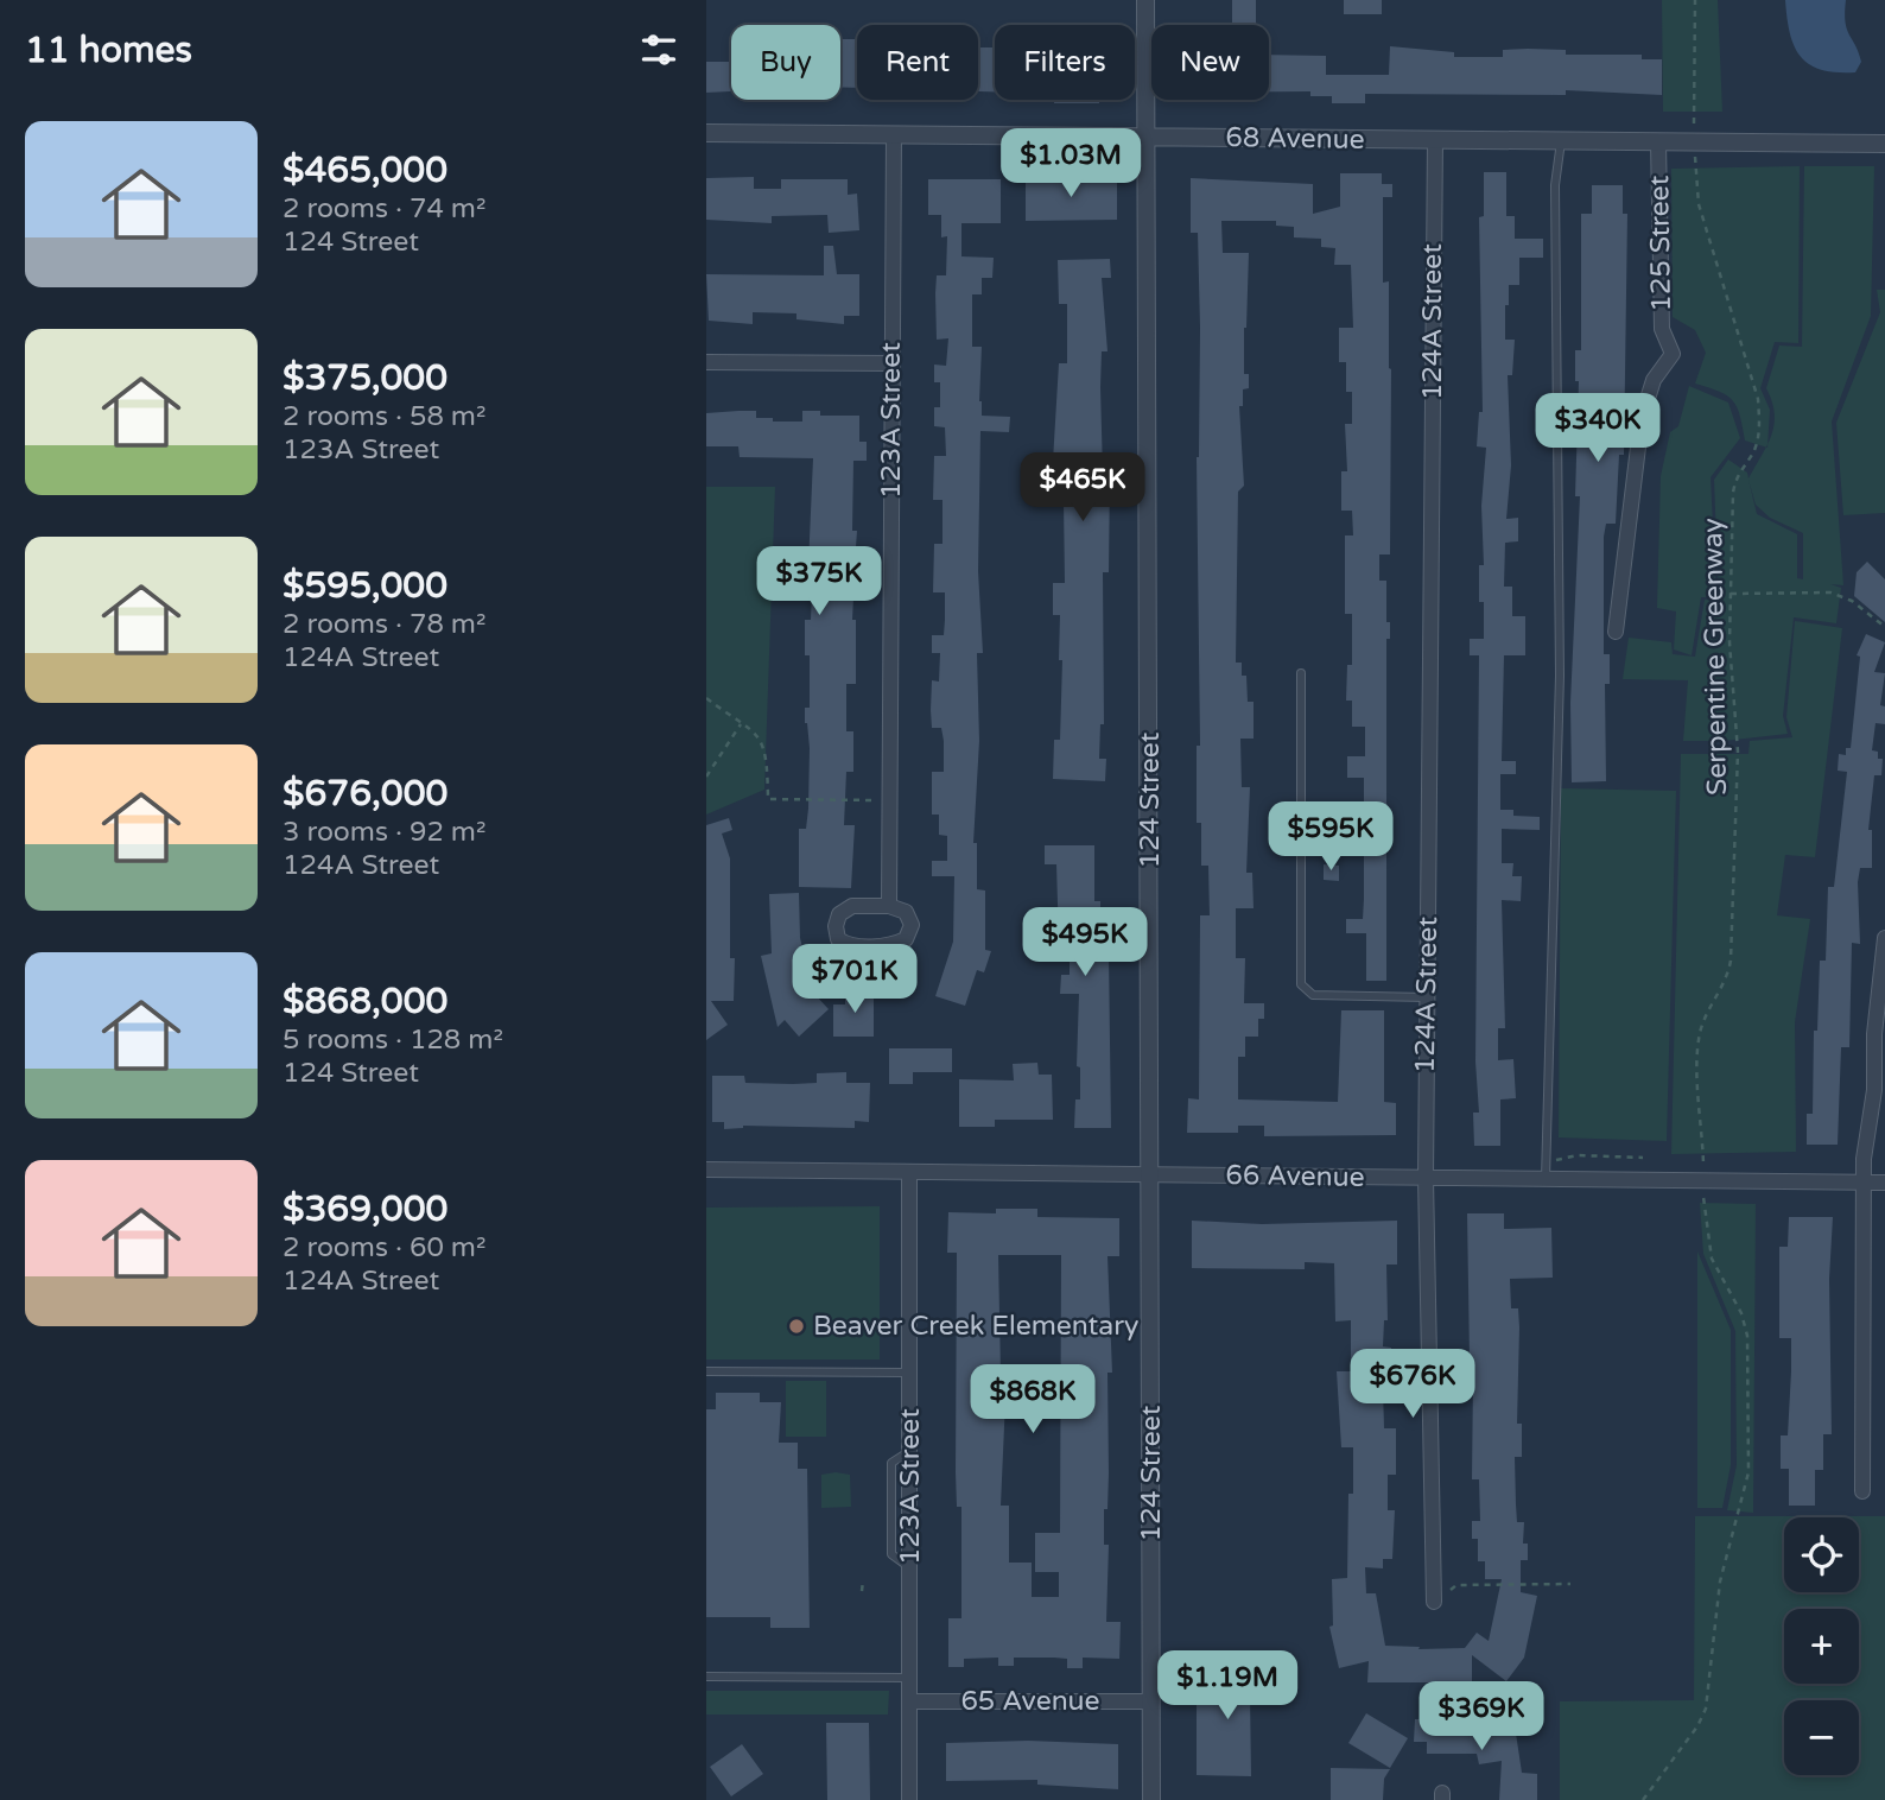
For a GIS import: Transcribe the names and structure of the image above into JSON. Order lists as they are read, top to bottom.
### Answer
{
  "streets": {
    "street": [
      "68 Avenue",
      "125 Street",
      "124A Street",
      "123A Street",
      "124 Street",
      "66 Avenue",
      "65 Avenue"
    ],
    "path": ["Serpentine Greenway"]
  },
  "crossings": [
    ["68 Avenue", "125 Street"],
    ["68 Avenue", "124A Street"],
    ["68 Avenue", "123A Street"],
    ["68 Avenue", "124 Street"],
    ["124A Street", "66 Avenue"],
    ["123A Street", "66 Avenue"],
    ["123A Street", "65 Avenue"],
    ["124 Street", "66 Avenue"],
    ["124 Street", "65 Avenue"]
  ],
  "places": ["Beaver Creek Elementary"],
  "page": {
    "heading": "11 homes",
    "chip": [
      "Buy",
      "Rent",
      "Filters",
      "New"
    ],
    "list": [
      {
        "name": "$465,000",
        "note": "2 rooms · 74 m² · 124 Street"
      },
      {
        "name": "$375,000",
        "note": "2 rooms · 58 m² · 123A Street"
      },
      {
        "name": "$595,000",
        "note": "2 rooms · 78 m² · 124A Street"
      },
      {
        "name": "$676,000",
        "note": "3 rooms · 92 m² · 124A Street"
      },
      {
        "name": "$868,000",
        "note": "5 rooms · 128 m² · 124 Street"
      },
      {
        "name": "$369,000",
        "note": "2 rooms · 60 m² · 124A Street"
      }
    ],
    "price": [
      "$1.03M",
      "$340K",
      "$465K",
      "$375K",
      "$595K",
      "$495K",
      "$701K",
      "$676K",
      "$868K",
      "$1.19M",
      "$369K"
    ],
    "map_buttons": ["+", "−"]
  }
}
